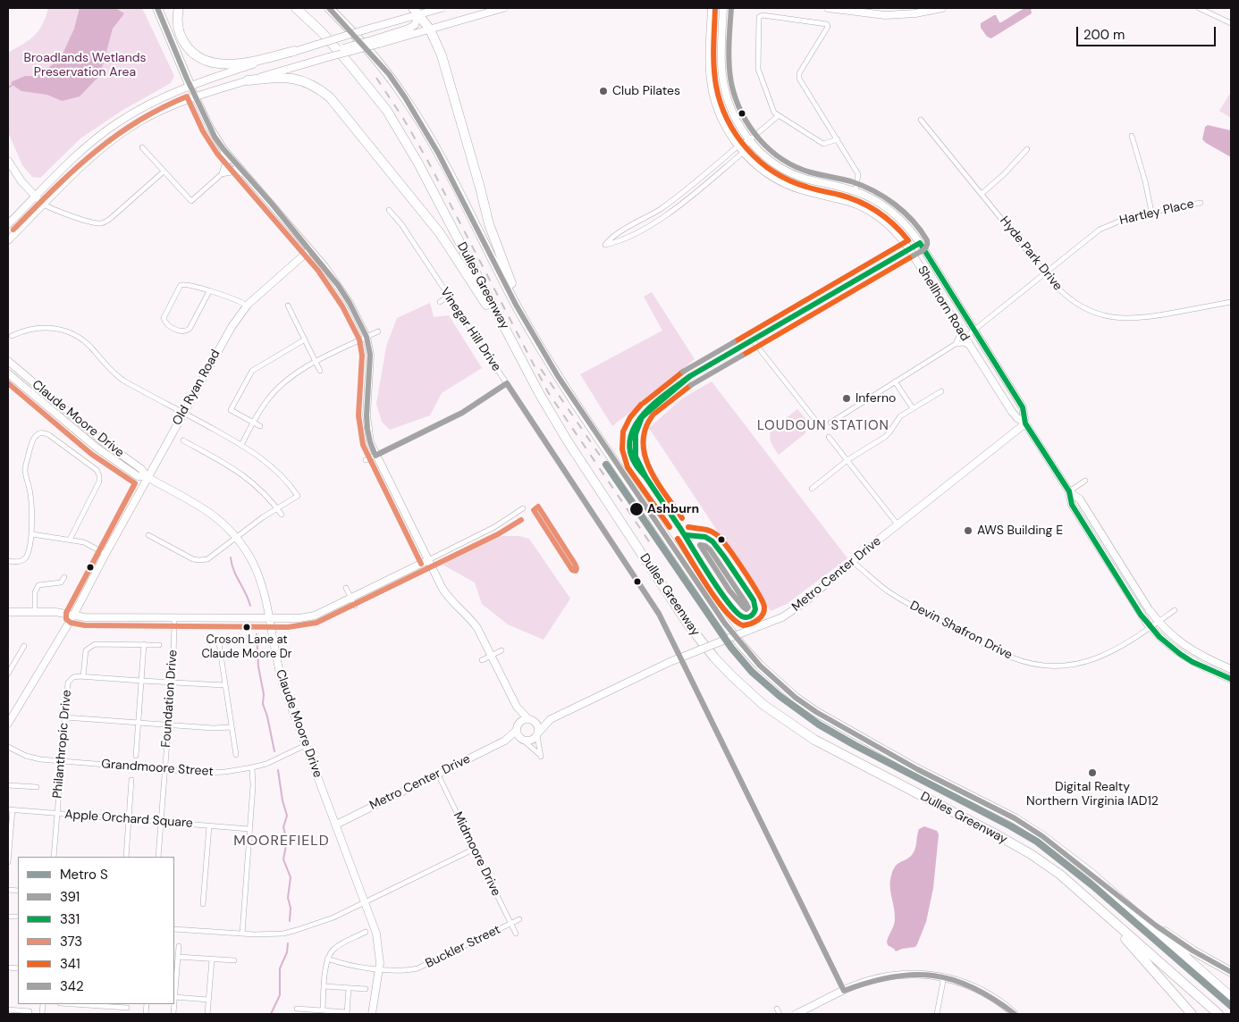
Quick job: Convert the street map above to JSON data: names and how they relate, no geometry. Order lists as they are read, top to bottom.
{
  "streets": {
    "highway": ["Dulles Greenway"],
    "street": [
      "Hartley Place",
      "Hyde Park Drive",
      "Shellhorn Road",
      "Vinegar Hill Drive",
      "Old Ryan Road",
      "Claude Moore Drive",
      "Metro Center Drive",
      "Devin Shafron Drive",
      "Foundation Drive",
      "Philanthropic Drive",
      "Grandmoore Street",
      "Apple Orchard Square",
      "Midmoore Drive",
      "Buckler Street"
    ]
  },
  "crossings": [
    ["Hartley Place", "Hyde Park Drive"],
    ["Hartley Place", "Shellhorn Road"],
    ["Shellhorn Road", "Metro Center Drive"],
    ["Shellhorn Road", "Devin Shafron Drive"],
    ["Old Ryan Road", "Claude Moore Drive"],
    ["Claude Moore Drive", "Metro Center Drive"],
    ["Claude Moore Drive", "Grandmoore Street"],
    ["Claude Moore Drive", "Buckler Street"],
    ["Metro Center Drive", "Devin Shafron Drive"],
    ["Metro Center Drive", "Midmoore Drive"],
    ["Foundation Drive", "Philanthropic Drive"],
    ["Foundation Drive", "Grandmoore Street"],
    ["Foundation Drive", "Apple Orchard Square"],
    ["Philanthropic Drive", "Grandmoore Street"],
    ["Philanthropic Drive", "Apple Orchard Square"],
    ["Midmoore Drive", "Buckler Street"]
  ],
  "districts": ["LOUDOUN STATION", "MOOREFIELD"],
  "parks": ["Broadlands Wetlands Preservation Area"],
  "places": [
    "Club Pilates",
    "Inferno",
    "Ashburn",
    "AWS Building E",
    "Croson Lane at Claude Moore Dr",
    "Digital Realty Northern Virginia IAD12"
  ],
  "lines": [
    "transit line 391",
    "transit line 341",
    "transit line 342",
    "transit line 373",
    "transit line 331",
    "metro line S"
  ],
  "legend": [
    "Metro S",
    "391",
    "331",
    "373",
    "341",
    "342"
  ],
  "scale_bar": "200 m"
}
